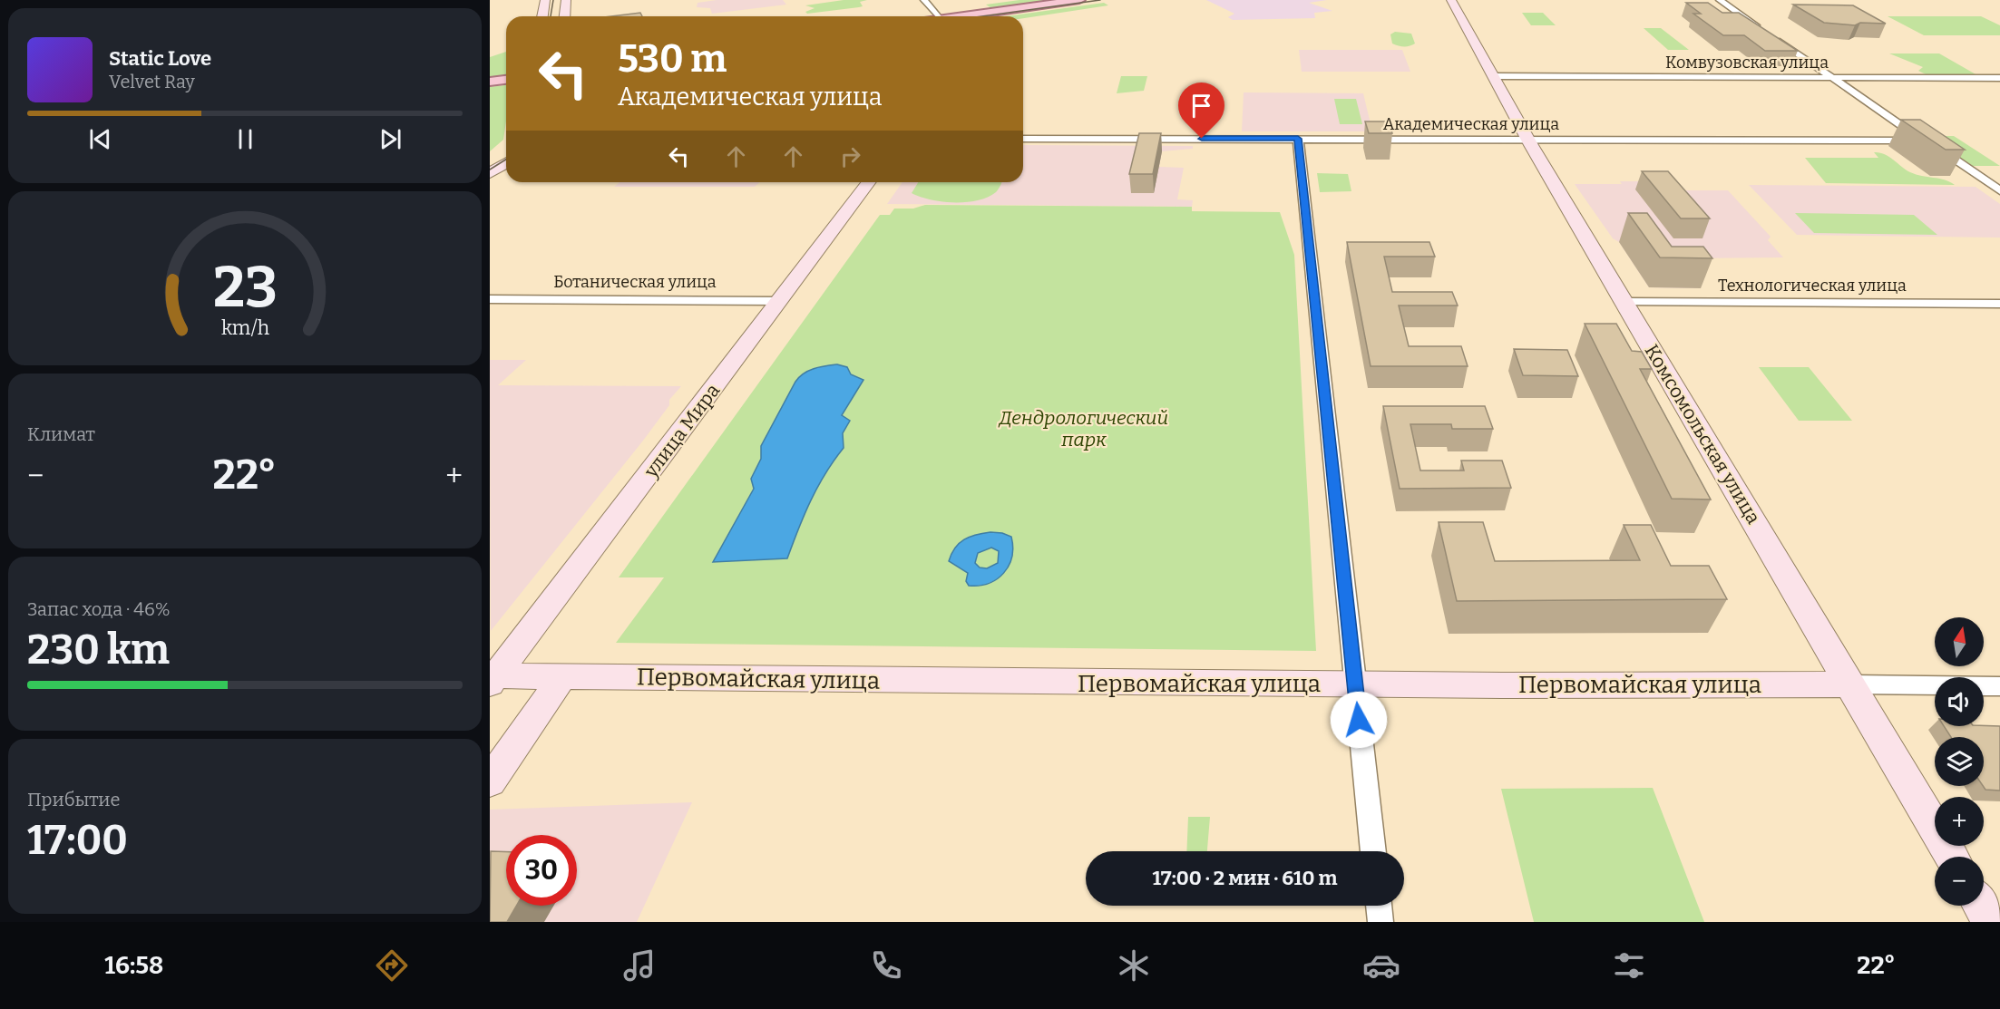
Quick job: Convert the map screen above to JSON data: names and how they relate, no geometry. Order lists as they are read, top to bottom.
{
  "streets": {
    "main road": ["улица Мира", "Комсомольская улица", "Первомайская улица"],
    "street": [
      "Комвузовская улица",
      "Академическая улица",
      "Ботаническая улица",
      "Технологическая улица"
    ]
  },
  "crossings": [
    ["Комвузовская улица", "Комсомольская улица"],
    ["Академическая улица", "Комсомольская улица"],
    ["Ботаническая улица", "улица Мира"],
    ["Технологическая улица", "Комсомольская улица"],
    ["улица Мира", "Первомайская улица"],
    ["Комсомольская улица", "Первомайская улица"]
  ],
  "parks": ["Дендрологический парк"],
  "north": "top",
  "page": {
    "turn": ["530 m", "Академическая улица"],
    "song": ["Static Love", "Velvet Ray"],
    "tile": [
      "Климат",
      ["Запас хода · 46%", "230 km"],
      ["Прибытие", "17:00"]
    ],
    "heat": ["−", "22°", "+"],
    "map_buttons": ["+", "−"],
    "limit": "30",
    "trip": "17:00 · 2 мин · 610 m",
    "tabs": ["16:58", "22°"],
    "gauge": ["23", "km/h"]
  }
}
